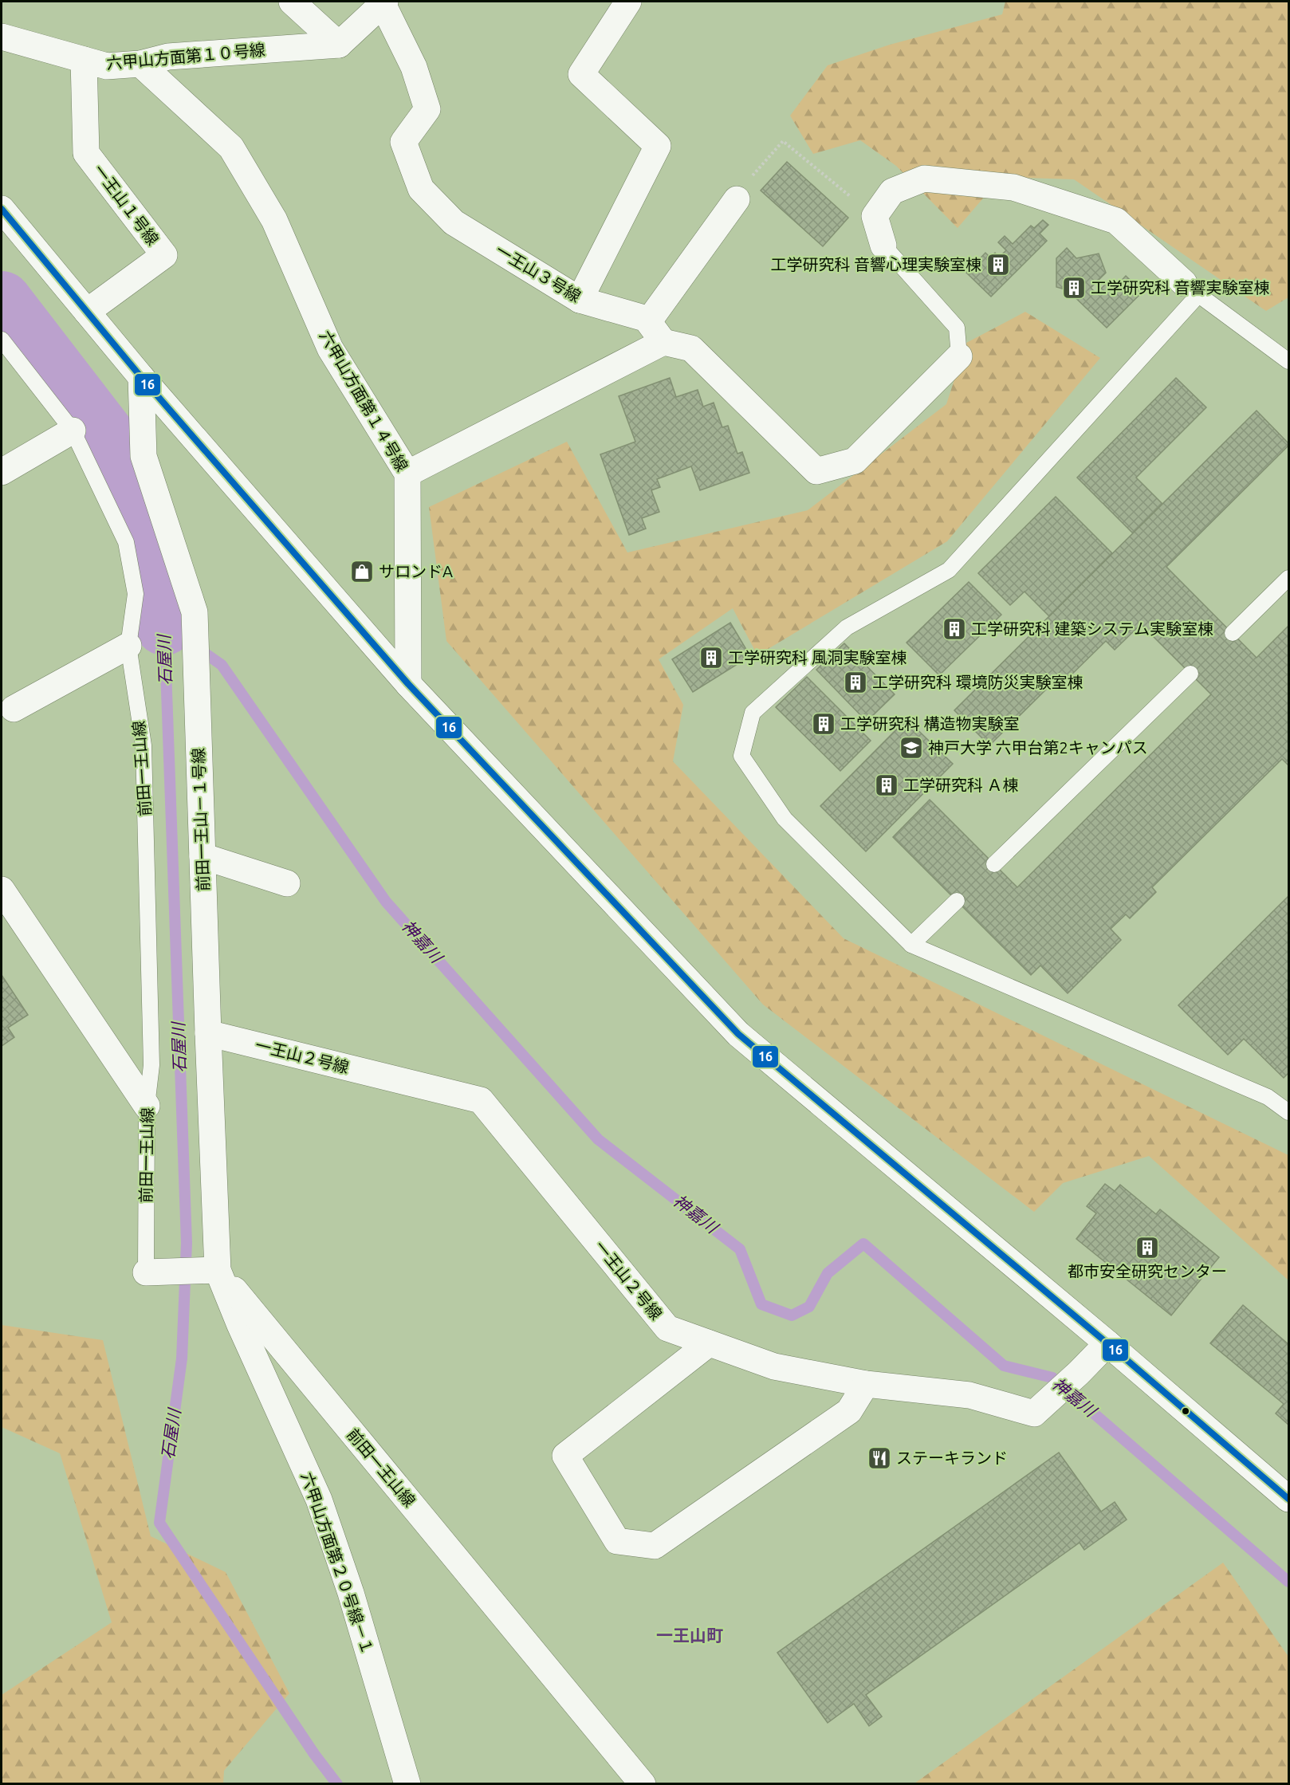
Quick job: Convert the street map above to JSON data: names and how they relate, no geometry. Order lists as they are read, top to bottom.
{
  "streets": {
    "street": [
      "六甲山方面第１０号線",
      "一王山１号線",
      "一王山３号線",
      "六甲山方面第１４号線",
      "前田一王山線",
      "前田一王山－１号線",
      "一王山２号線",
      "六甲山方面第２０号線－１"
    ]
  },
  "crossings": [
    ["六甲山方面第１０号線", "一王山１号線"],
    ["六甲山方面第１０号線", "六甲山方面第１４号線"],
    ["前田一王山線", "前田一王山－１号線"],
    ["前田一王山線", "六甲山方面第２０号線－１"],
    ["前田一王山－１号線", "一王山２号線"],
    ["前田一王山－１号線", "六甲山方面第２０号線－１"]
  ],
  "districts": ["一王山町"],
  "water": ["石屋川", "神嘉川"],
  "places": {
    "building": [
      "工学研究科 音響心理実験室棟",
      "工学研究科 音響実験室棟",
      "工学研究科 建築システム実験室棟",
      "工学研究科 風洞実験室棟",
      "工学研究科 環境防災実験室棟",
      "工学研究科 構造物実験室",
      "工学研究科 Ａ棟",
      "都市安全研究センター"
    ],
    "shop": ["サロンドA"],
    "school or university": ["神戸大学 六甲台第2キャンパス"],
    "restaurant": ["ステーキランド"]
  },
  "lines": ["transit line 16"]
}
